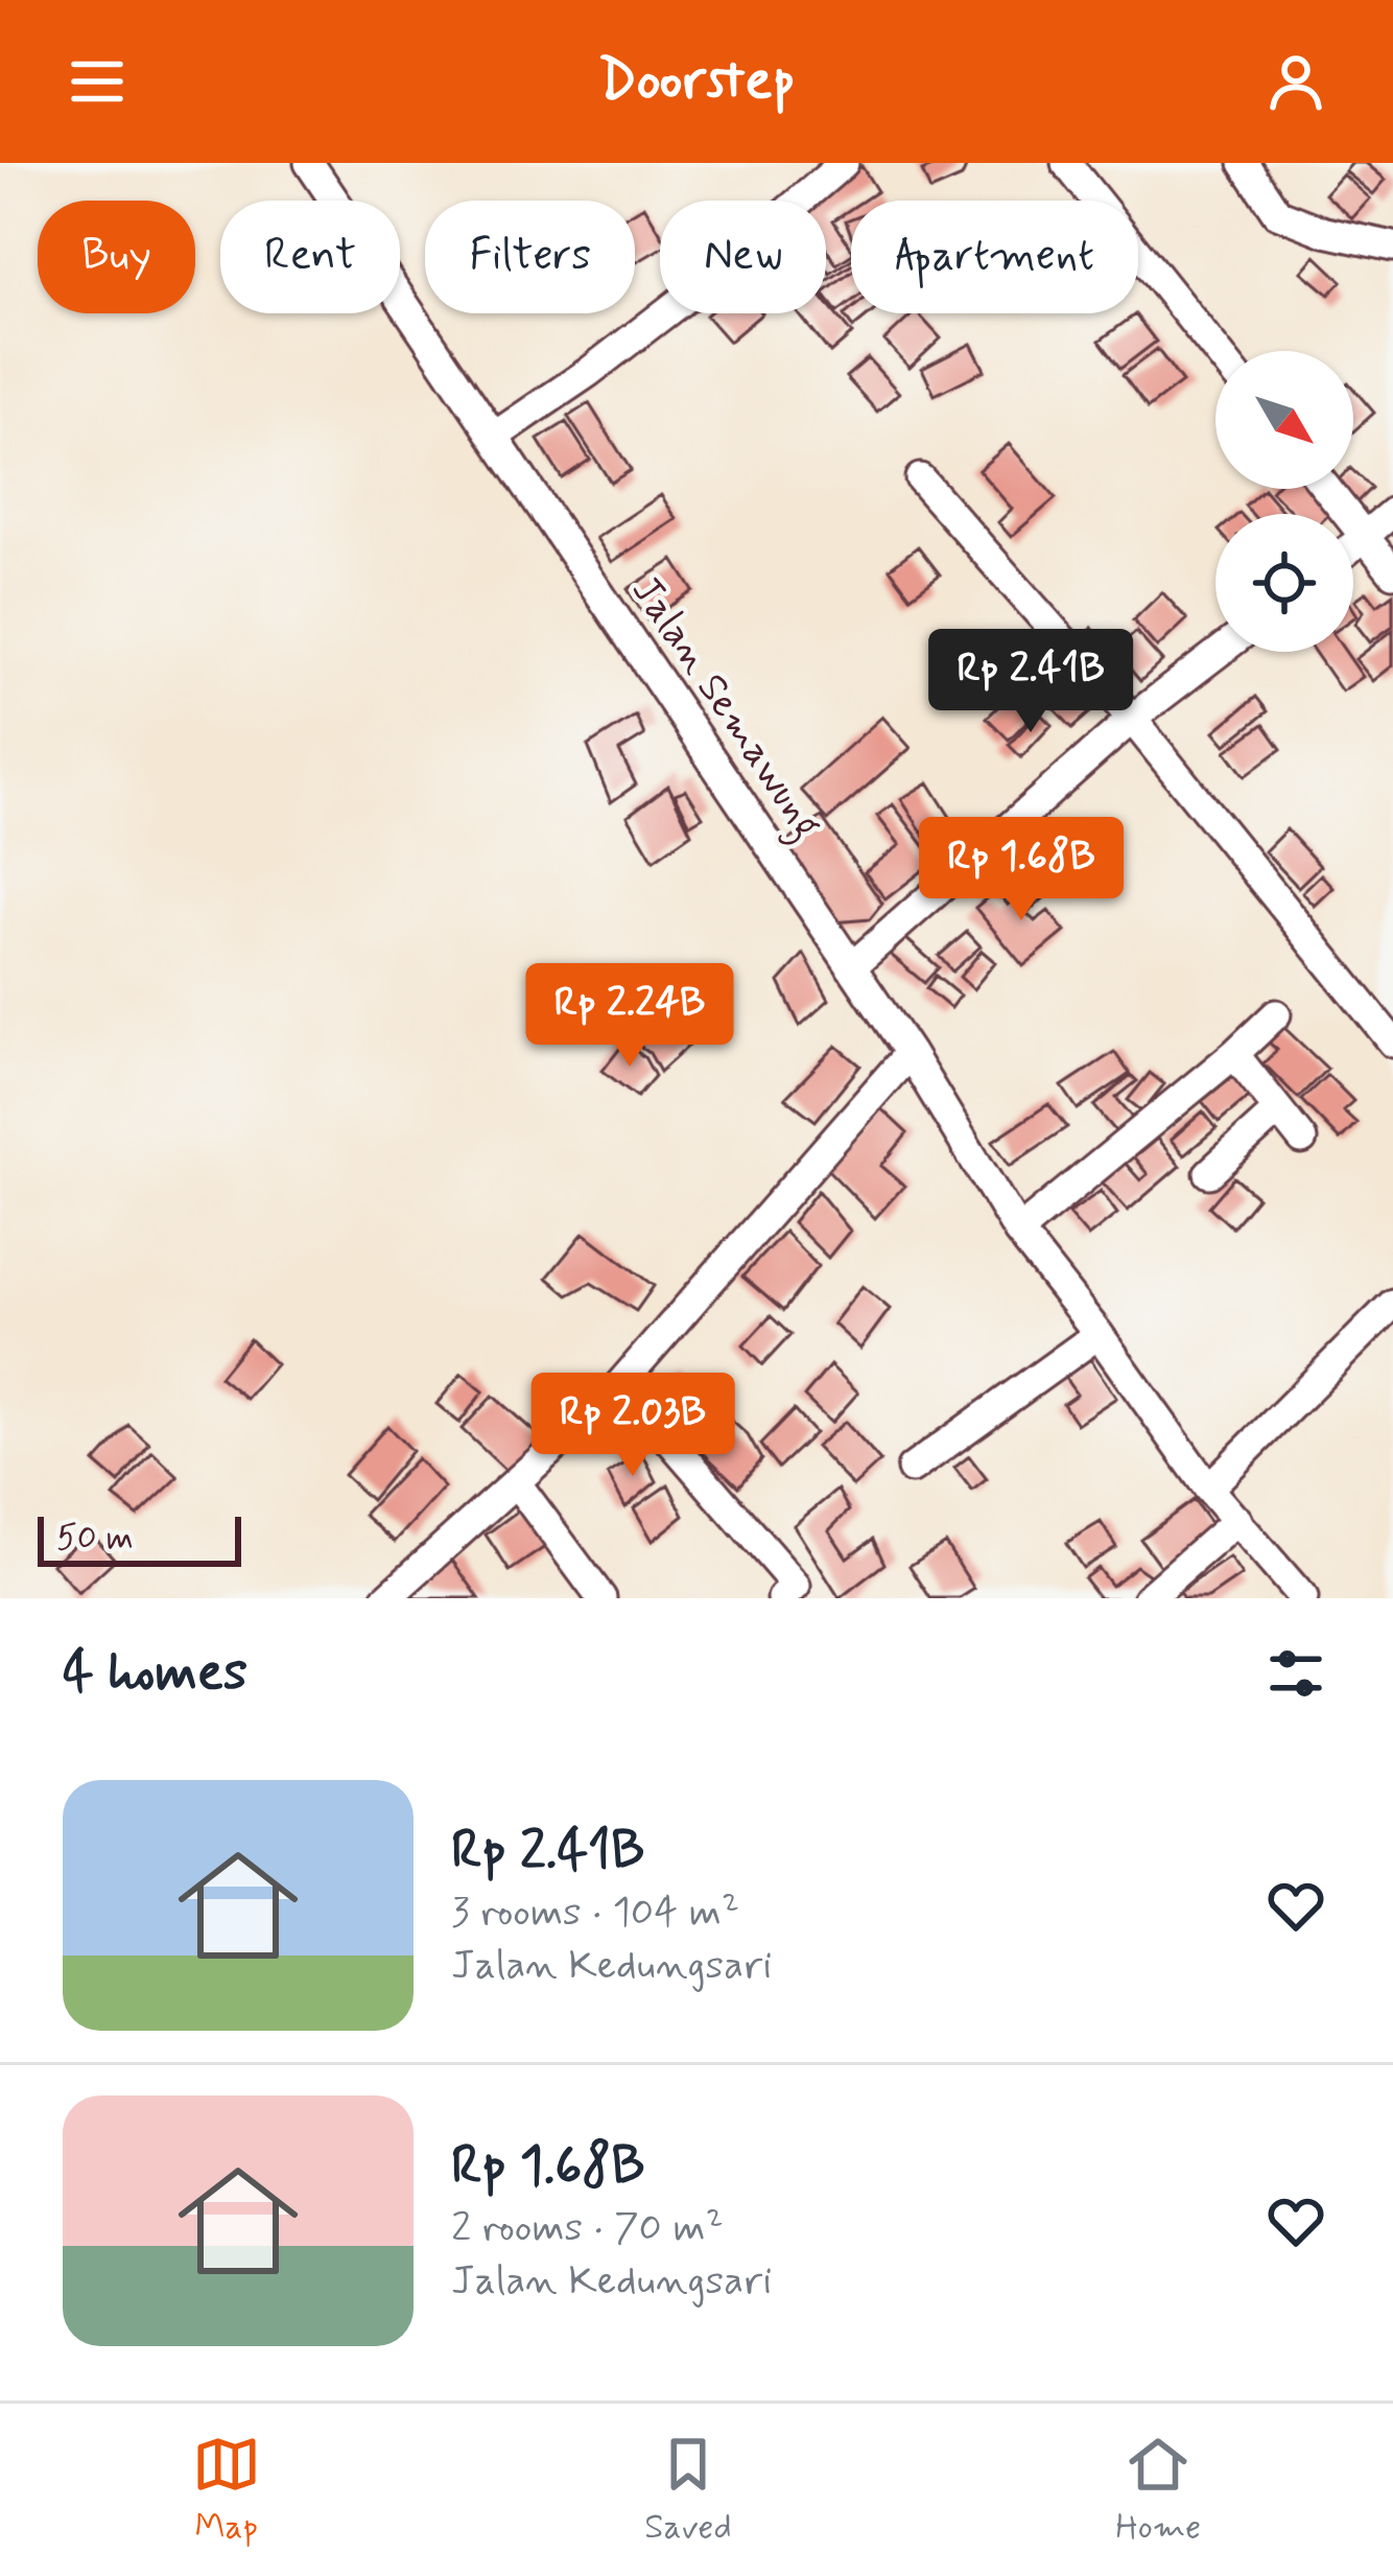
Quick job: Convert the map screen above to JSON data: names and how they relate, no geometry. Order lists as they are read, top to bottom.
{
  "streets": {
    "street": ["Jalan Semawung"]
  },
  "scale_bar": "50 m",
  "north": "bottom right",
  "page": {
    "header": "Doorstep",
    "chip": [
      "Buy",
      "Rent",
      "Filters",
      "New",
      "Apartment"
    ],
    "price": [
      "Rp 2.41B",
      "Rp 1.68B",
      "Rp 2.24B",
      "Rp 2.03B"
    ],
    "scale": "50 m",
    "heading": "4 homes",
    "list": [
      {
        "name": "Rp 2.41B",
        "note": "3 rooms · 104 m² · Jalan Kedungsari"
      },
      {
        "name": "Rp 1.68B",
        "note": "2 rooms · 70 m² · Jalan Kedungsari"
      }
    ],
    "tabs": ["Map", "Saved", "Home"]
  }
}
